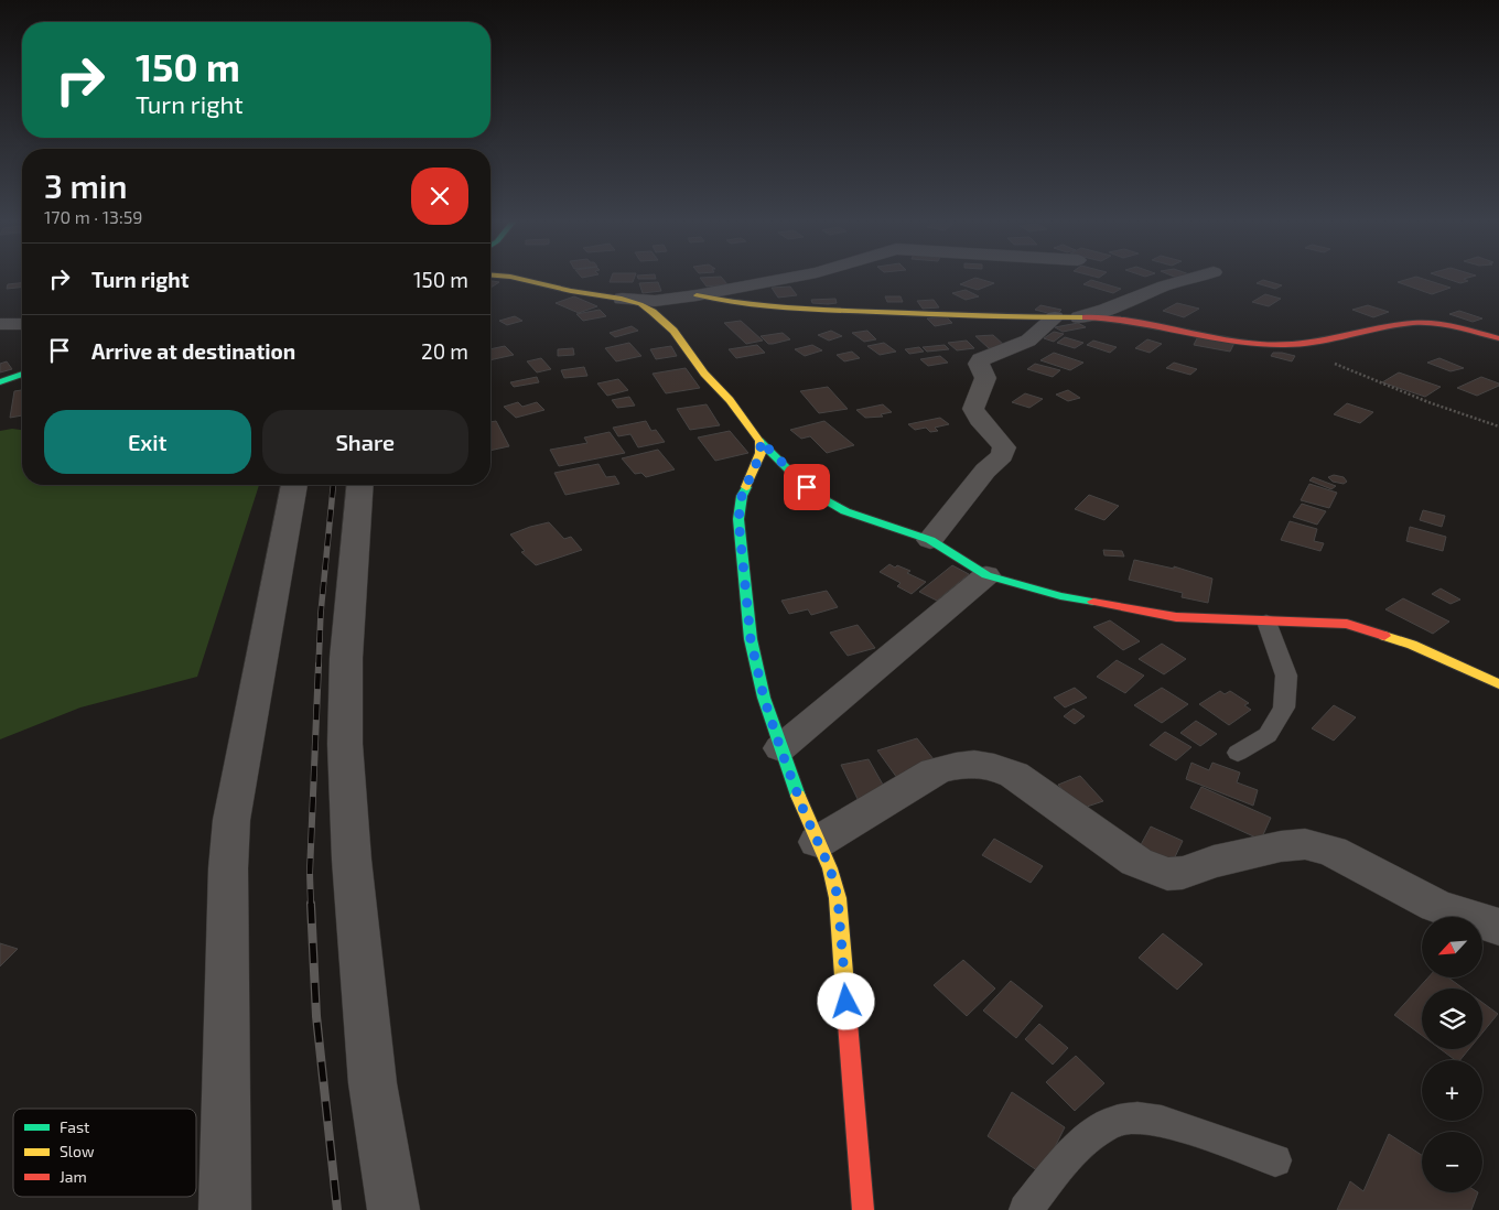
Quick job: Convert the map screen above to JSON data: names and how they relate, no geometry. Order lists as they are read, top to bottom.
{
  "legend": ["Fast", "Slow", "Jam"],
  "north": "bottom left",
  "page": {
    "turn": ["150 m", "Turn right"],
    "heading": ["3 min", "170 m · 13:59"],
    "list": [
      {
        "name": "Turn right",
        "value": "150 m"
      },
      {
        "name": "Arrive at destination",
        "value": "20 m"
      }
    ],
    "buttons": ["Exit", "Share"],
    "map_buttons": ["+", "−"]
  }
}
